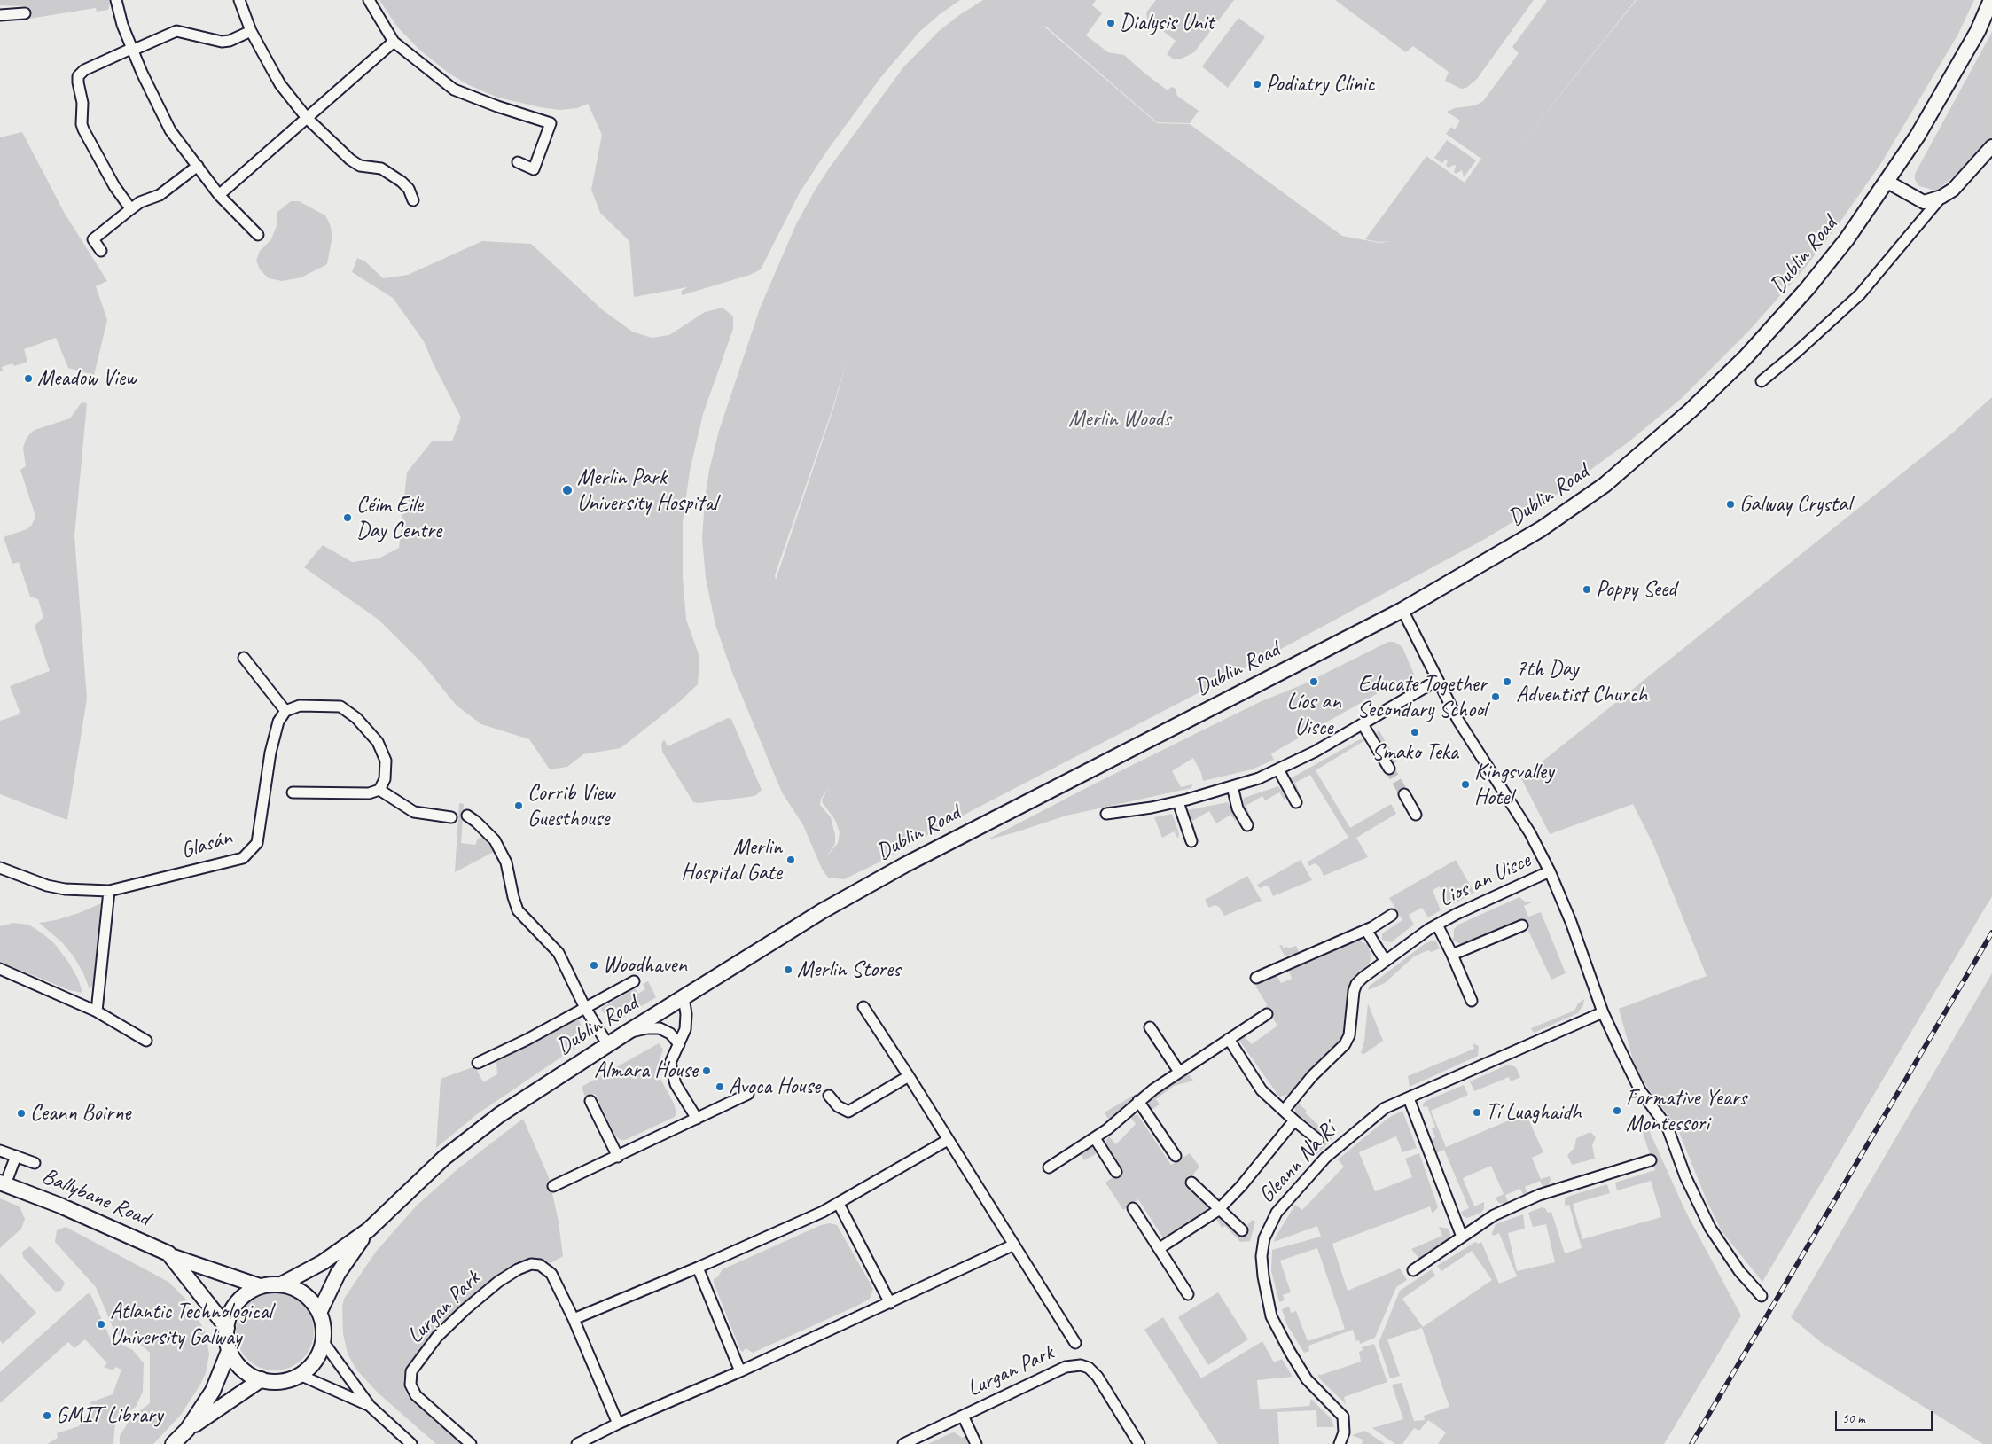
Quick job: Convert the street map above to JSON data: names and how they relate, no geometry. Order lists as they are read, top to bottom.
{
  "streets": {
    "main road": ["Dublin Road", "Ballybane Road"],
    "street": [
      "Glasán",
      "Lios an Uisce",
      "Gleann Na Rí",
      "Lurgan Park"
    ]
  },
  "crossings": [
    ["Dublin Road", "Ballybane Road"]
  ],
  "parks": ["Merlin Woods"],
  "places": [
    "Dialysis Unit",
    "Podiatry Clinic",
    "Meadow View",
    "Merlin Park University Hospital",
    "Galway Crystal",
    "Céim Eile Day Centre",
    "Poppy Seed",
    "Líos an Uisce",
    "7th Day Adventist Church",
    "Educate Together Secondary School",
    "Smako Teka",
    "Kingsvalley Hotel",
    "Corrib View Guesthouse",
    "Merlin Hospital Gate",
    "Woodhaven",
    "Merlin Stores",
    "Almara House",
    "Avoca House",
    "Formative Years Montessori",
    "Tí Luaghaidh",
    "Ceann Boirne",
    "Atlantic Technological University Galway",
    "GMIT Library"
  ],
  "scale_bar": "50 m"
}
